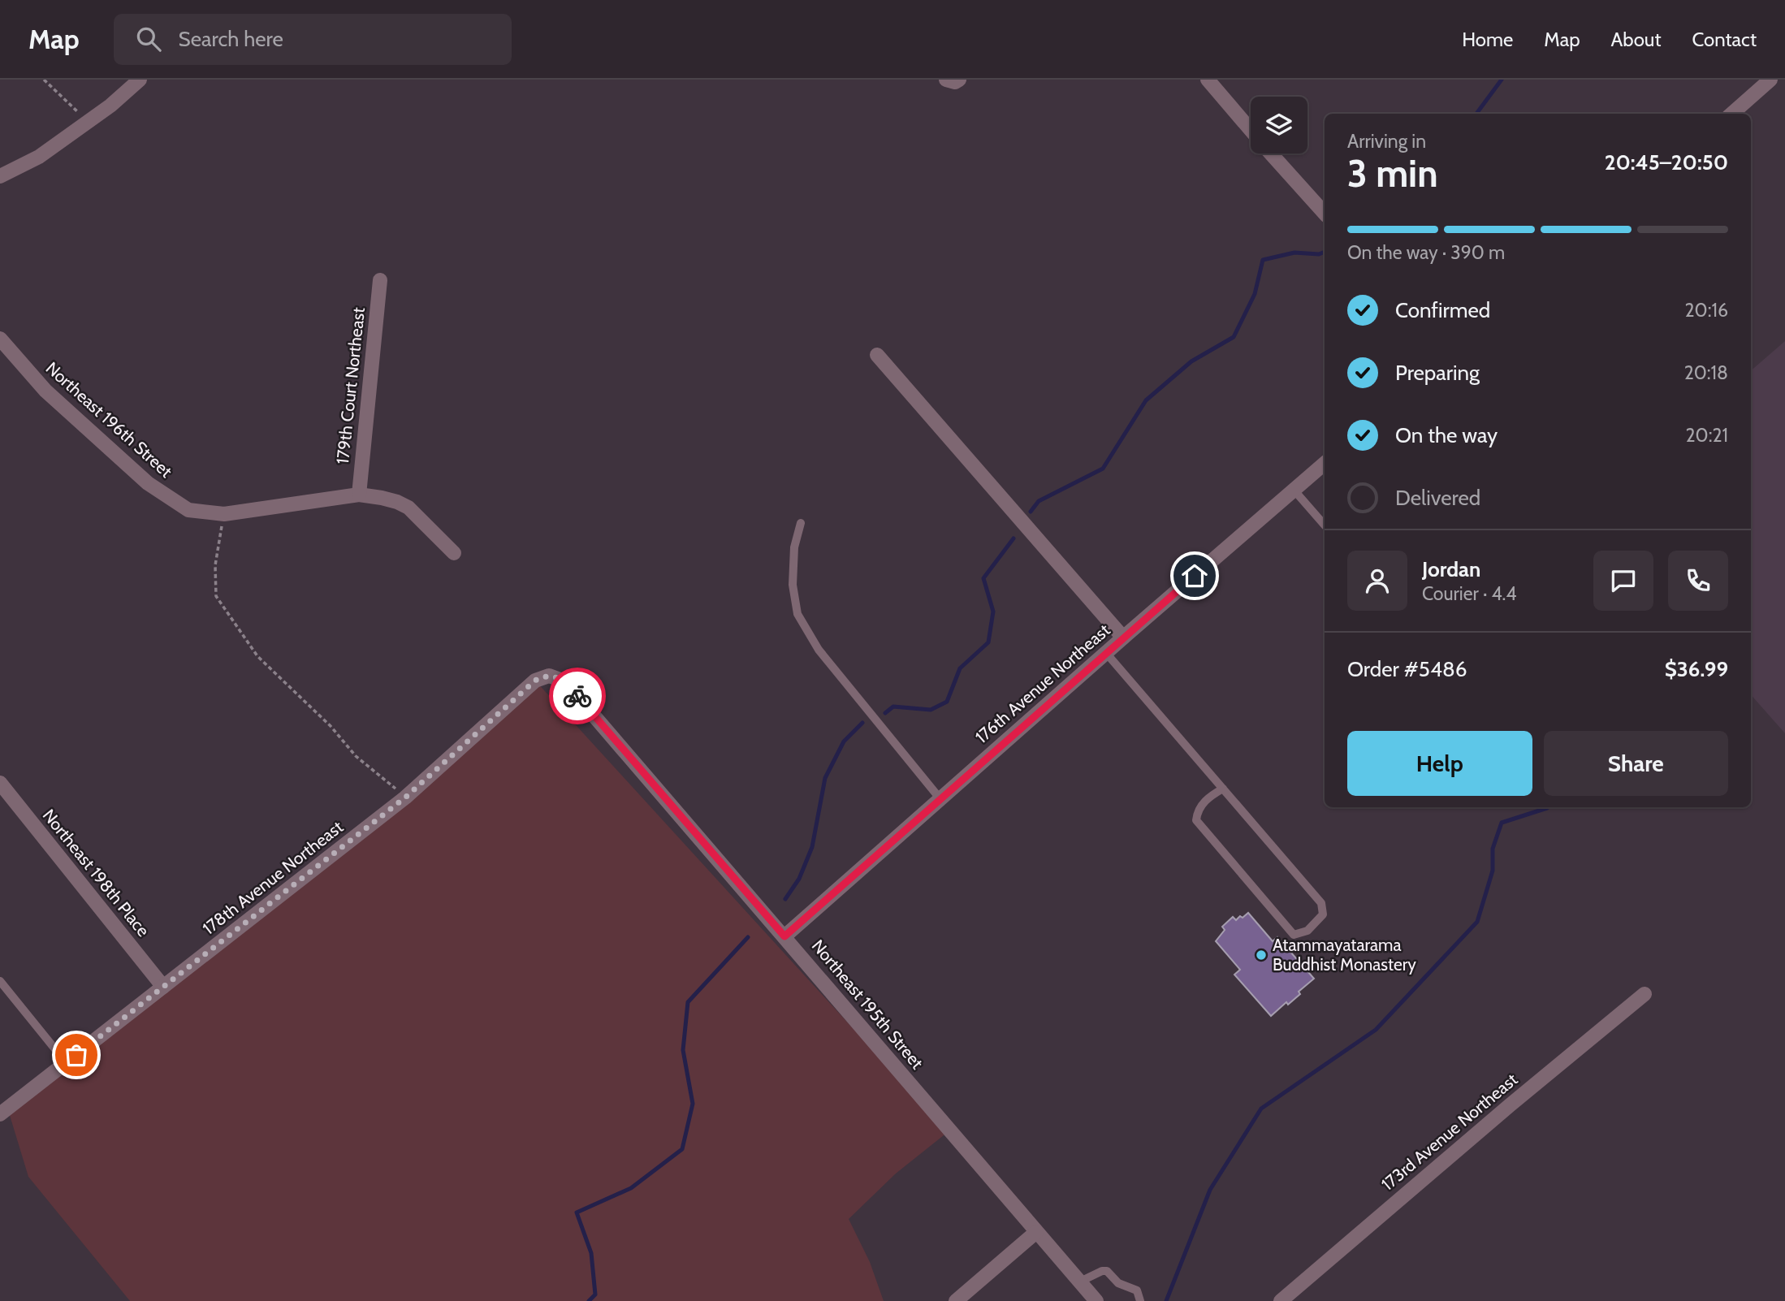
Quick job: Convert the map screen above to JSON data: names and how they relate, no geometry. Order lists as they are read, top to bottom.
{
  "streets": {
    "street": [
      "179th Court Northeast",
      "Northeast 196th Street",
      "176th Avenue Northeast",
      "Northeast 198th Place",
      "178th Avenue Northeast",
      "Northeast 195th Street",
      "173rd Avenue Northeast"
    ]
  },
  "crossings": [
    ["179th Court Northeast", "Northeast 196th Street"],
    ["176th Avenue Northeast", "Northeast 195th Street"],
    ["Northeast 198th Place", "178th Avenue Northeast"],
    ["178th Avenue Northeast", "Northeast 195th Street"]
  ],
  "places": ["Atammayatarama Buddhist Monastery"],
  "page": {
    "header": "Map",
    "search": "Search here",
    "nav": [
      "Home",
      "Map",
      "About",
      "Contact"
    ],
    "heading": ["3 min", "Arriving in", "20:45–20:50"],
    "panel": [
      "Jordan",
      "Courier · 4.4",
      "Order #5486",
      "$36.99"
    ],
    "bar": "On the way · 390 m",
    "list": [
      ["Confirmed", "20:16"],
      ["Preparing", "20:18"],
      ["On the way", "20:21"],
      "Delivered"
    ],
    "buttons": ["Help", "Share"]
  }
}
